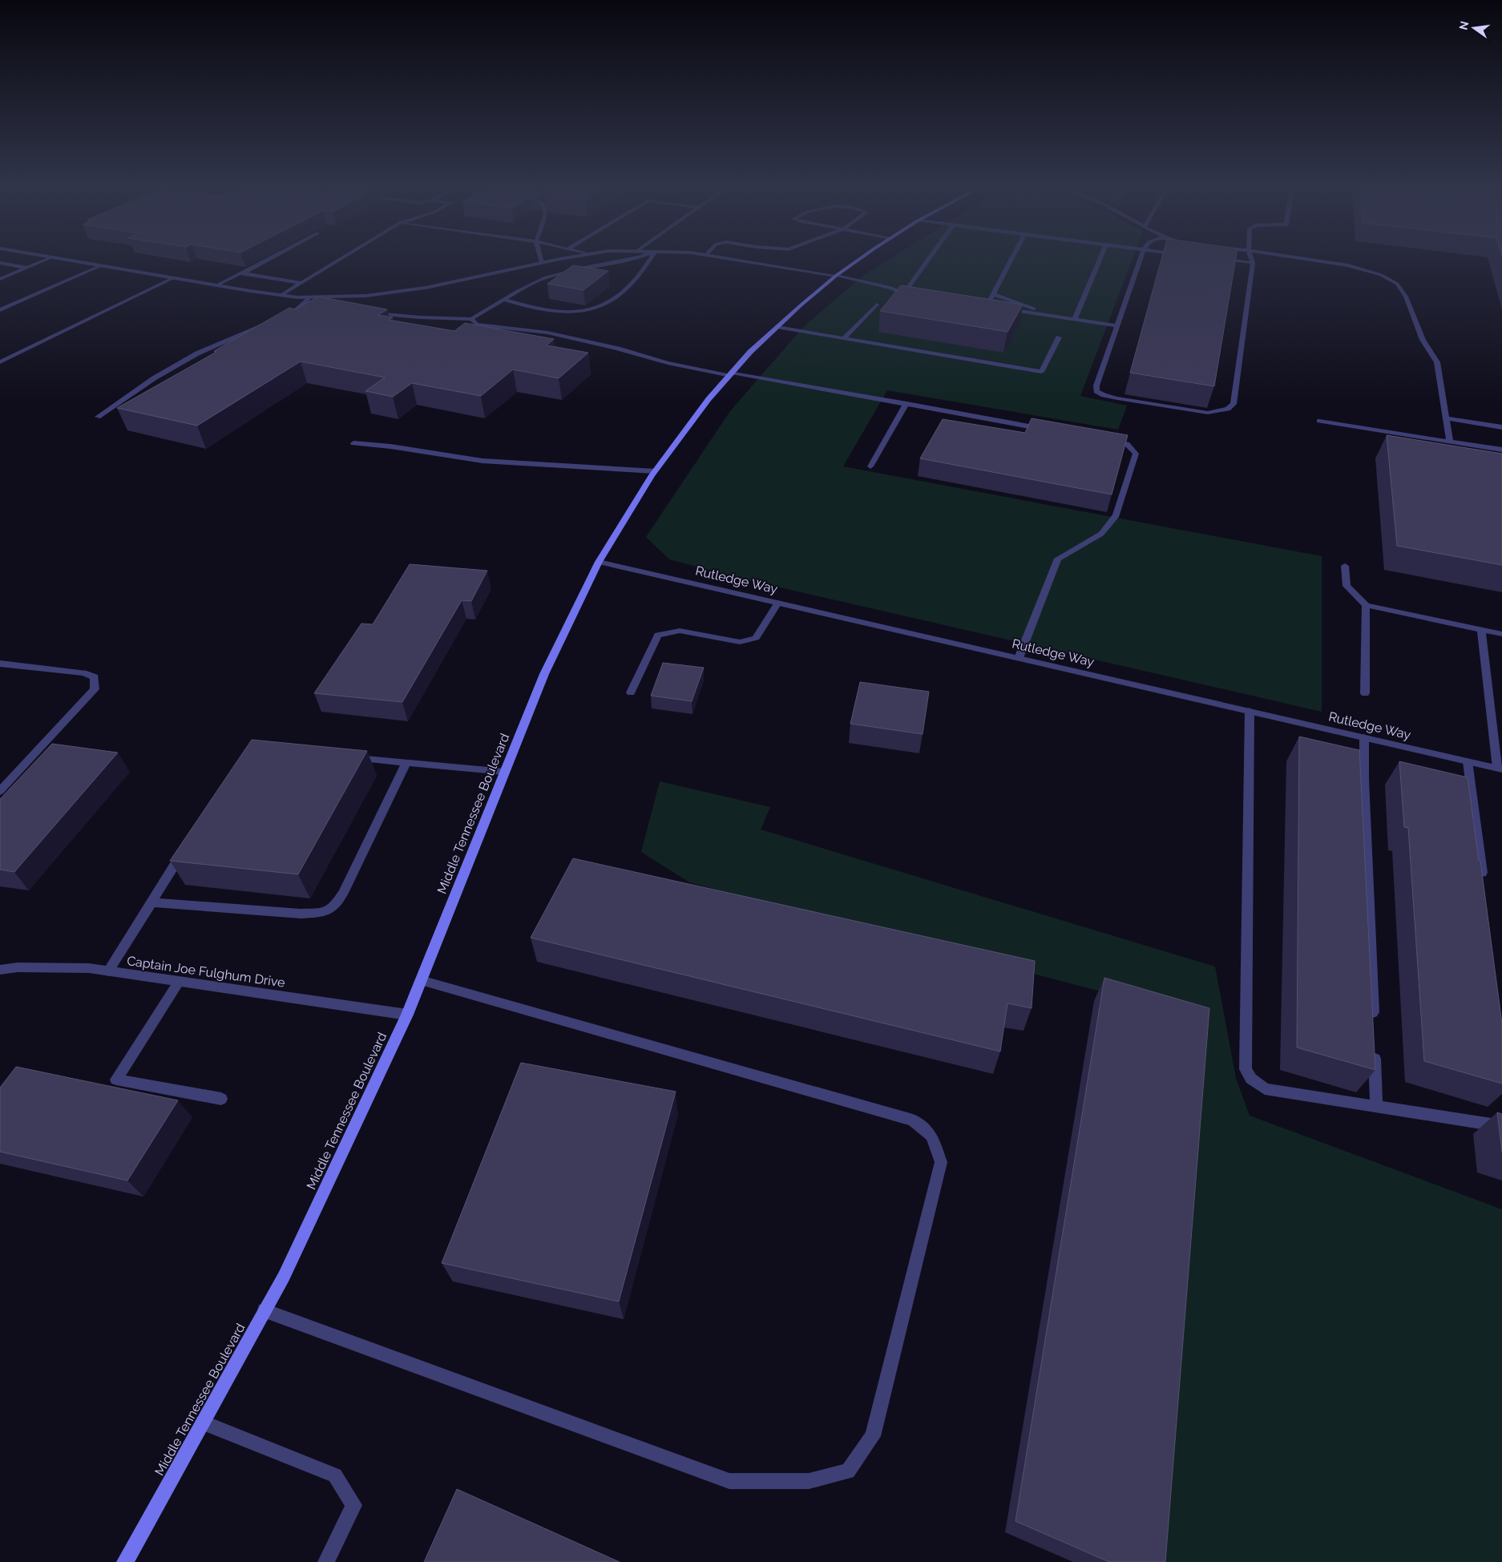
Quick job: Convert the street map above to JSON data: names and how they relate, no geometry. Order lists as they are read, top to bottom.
{
  "streets": {
    "main road": ["Middle Tennessee Boulevard"],
    "street": ["Rutledge Way", "Captain Joe Fulghum Drive"]
  },
  "crossings": [
    ["Rutledge Way", "Middle Tennessee Boulevard"],
    ["Middle Tennessee Boulevard", "Captain Joe Fulghum Drive"]
  ],
  "north": "left"
}
